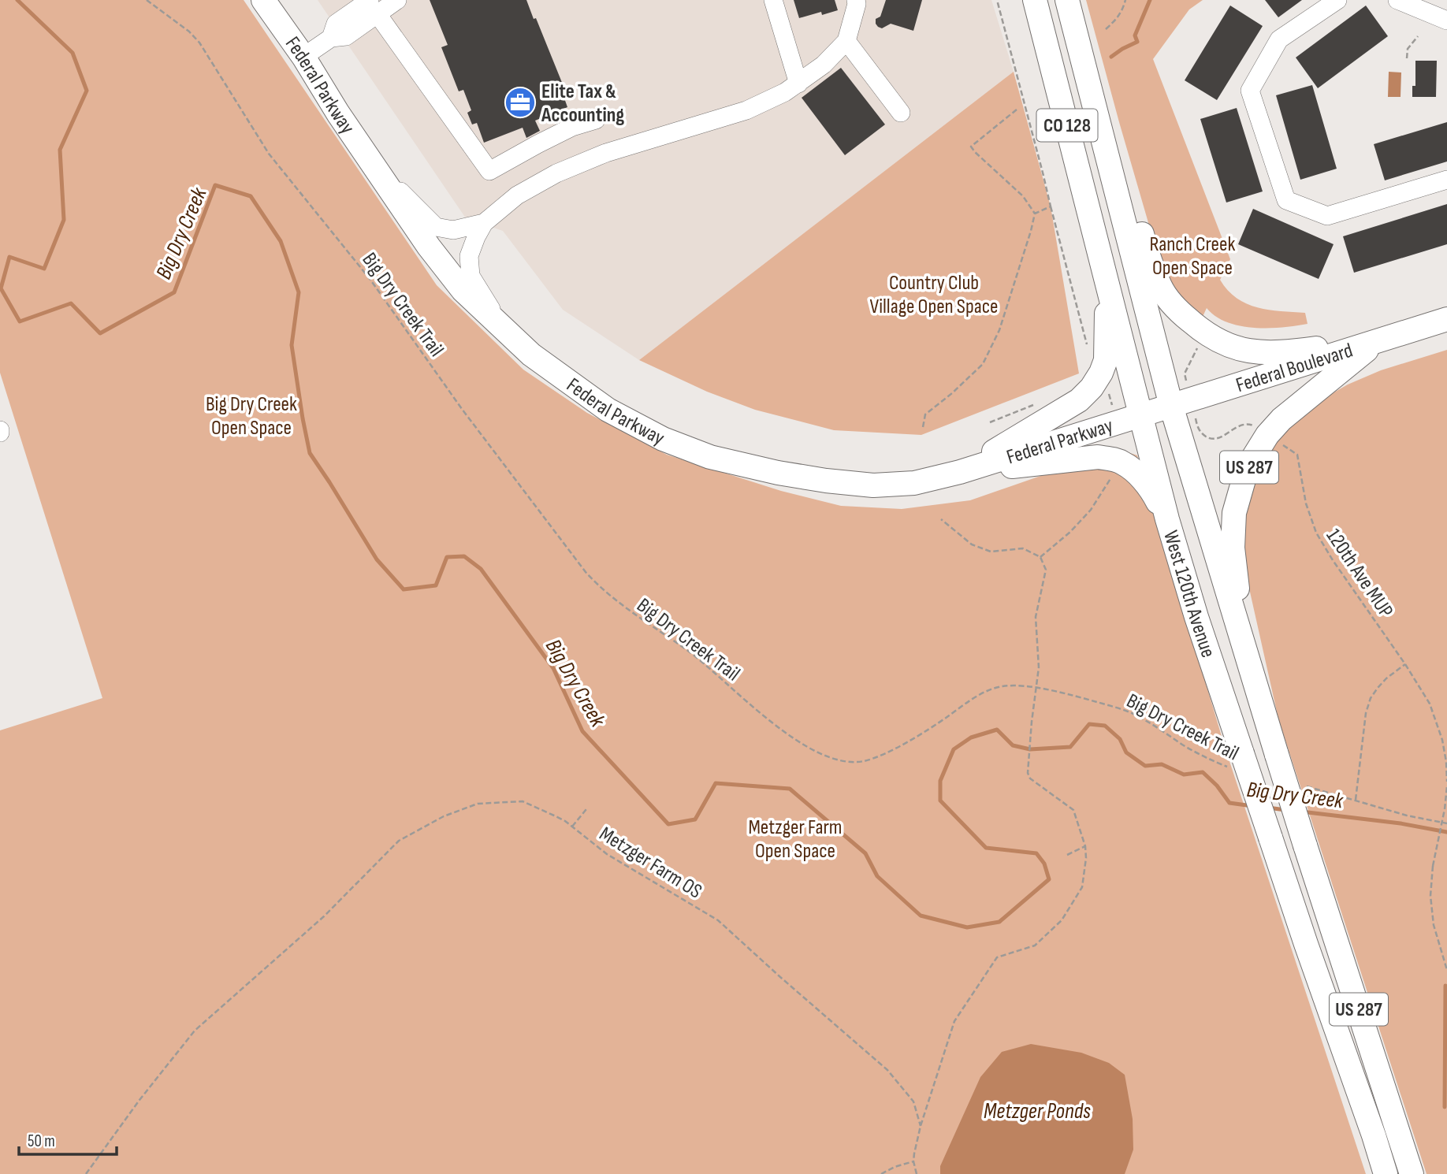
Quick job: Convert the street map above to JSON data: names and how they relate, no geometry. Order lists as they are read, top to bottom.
{
  "streets": {
    "main road": [
      "Federal Parkway",
      "CO 128",
      "Federal Boulevard",
      "US 287",
      "West 120th Avenue"
    ],
    "path": ["Big Dry Creek Trail", "120th Ave MUP", "Metzger Farm OS"]
  },
  "crossings": [
    ["Federal Parkway", "Federal Boulevard"],
    ["Federal Parkway", "West 120th Avenue"],
    ["Big Dry Creek Trail", "West 120th Avenue"],
    ["Federal Boulevard", "US 287"],
    ["Federal Boulevard", "West 120th Avenue"],
    ["US 287", "120th Ave MUP"],
    ["US 287", "West 120th Avenue"]
  ],
  "water": ["Big Dry Creek", "Metzger Ponds"],
  "parks": [
    "Ranch Creek Open Space",
    "Country Club Village Open Space",
    "Big Dry Creek Open Space",
    "Metzger Farm Open Space"
  ],
  "places": {
    "office": ["Elite Tax & Accounting"]
  },
  "scale_bar": "50 m"
}
